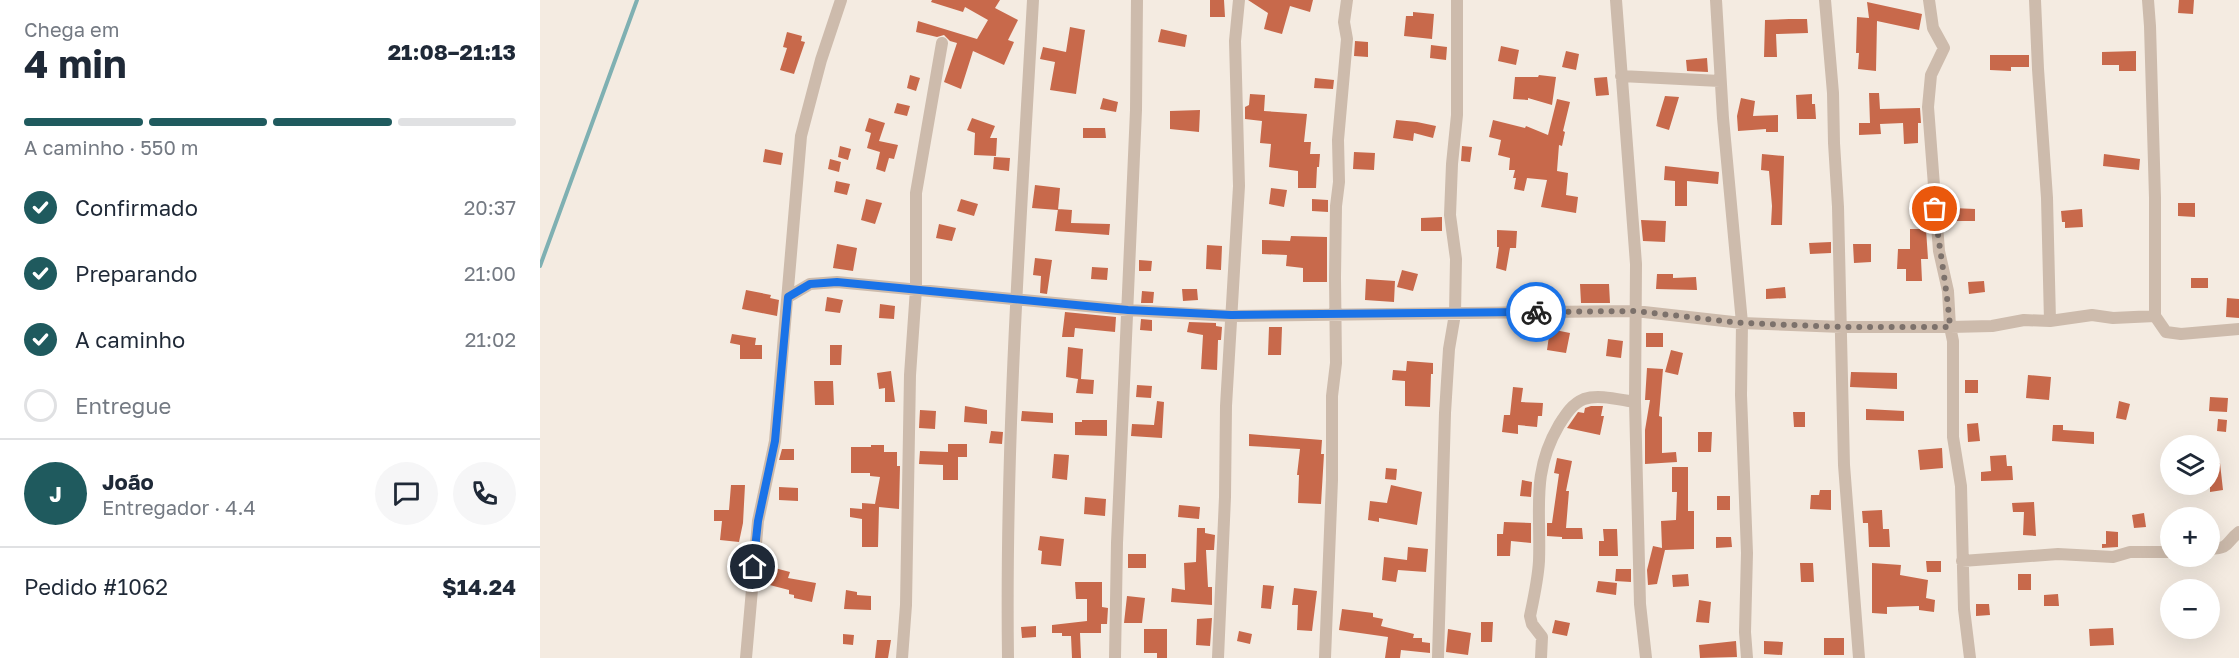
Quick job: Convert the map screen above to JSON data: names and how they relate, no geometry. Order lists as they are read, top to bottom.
{
  "page": {
    "heading": ["4 min", "Chega em", "21:08–21:13"],
    "panel": [
      "João",
      "Entregador · 4.4",
      "Pedido #1062",
      "$14.24"
    ],
    "bar": "A caminho · 550 m",
    "list": [
      ["Confirmado", "20:37"],
      ["Preparando", "21:00"],
      ["A caminho", "21:02"],
      "Entregue"
    ],
    "map_buttons": ["+", "−"],
    "round": "J"
  }
}
